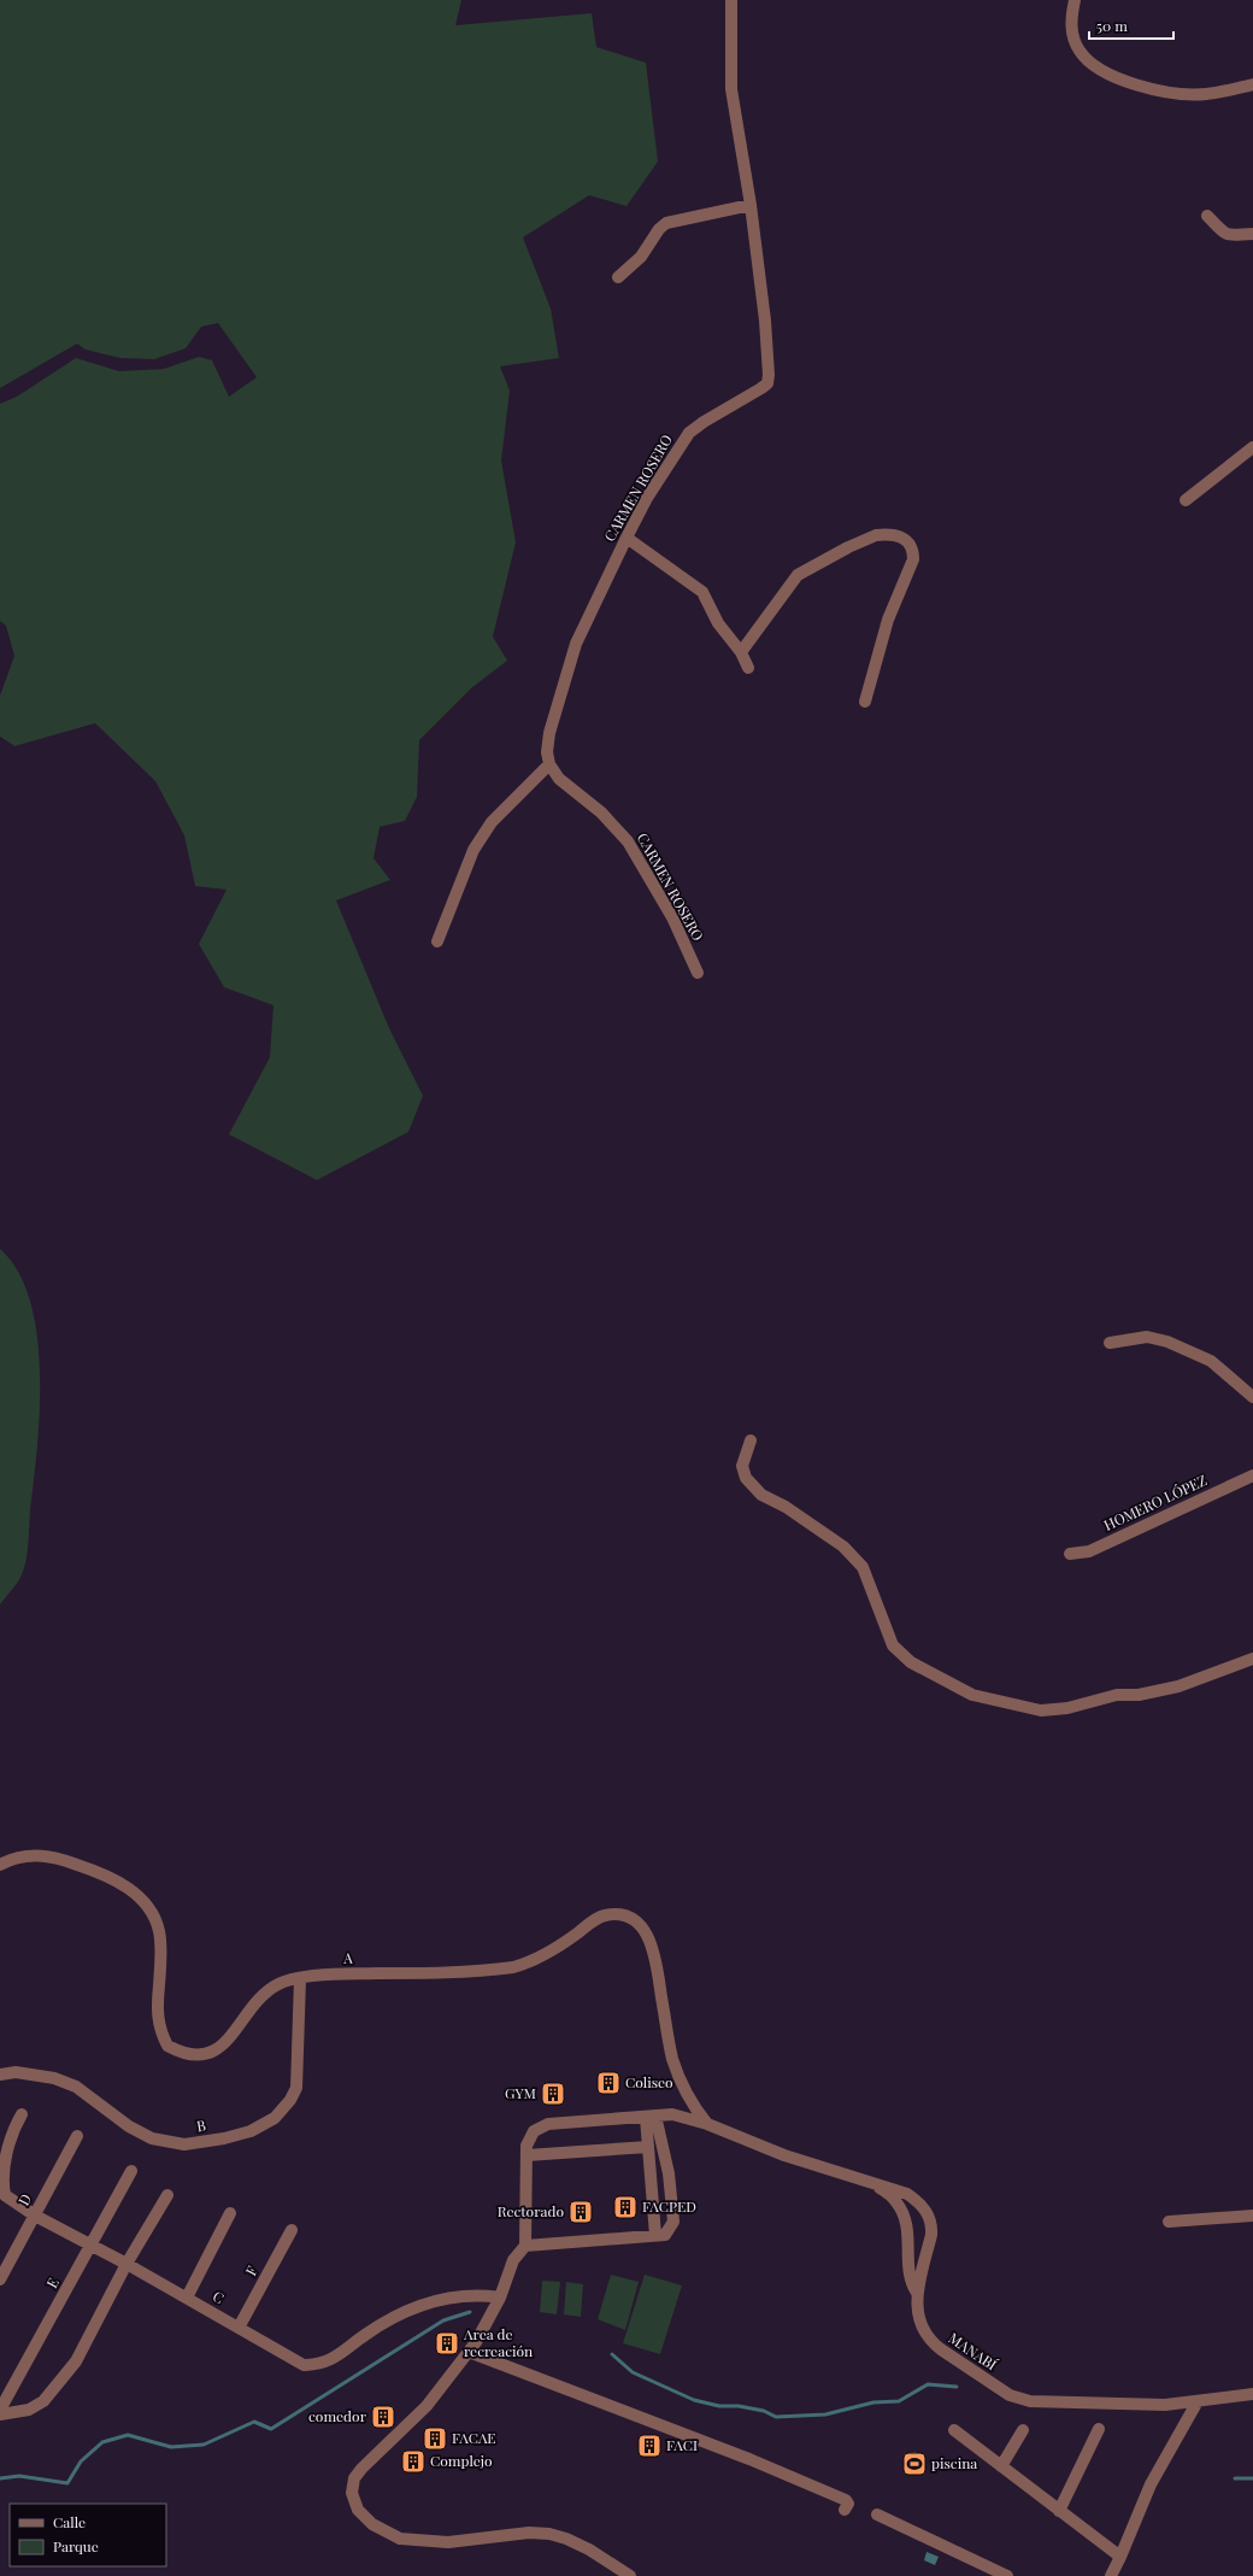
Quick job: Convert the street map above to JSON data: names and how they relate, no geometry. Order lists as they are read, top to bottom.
{
  "streets": {
    "street": [
      "CARMEN ROSERO",
      "HOMERO LÓPEZ",
      "A",
      "B",
      "D",
      "F",
      "E",
      "C",
      "MANABÍ"
    ]
  },
  "crossings": [
    ["A", "B"],
    ["A", "MANABÍ"],
    ["D", "C"],
    ["F", "C"],
    ["E", "C"]
  ],
  "places": {
    "building": [
      "Coliseo",
      "GYM",
      "FACPED",
      "Rectorado",
      "Area de recreación",
      "comedor",
      "FACAE",
      "FACI",
      "Complejo"
    ],
    "sports": ["piscina"]
  },
  "legend": ["Calle", "Parque"],
  "scale_bar": "50 m"
}
